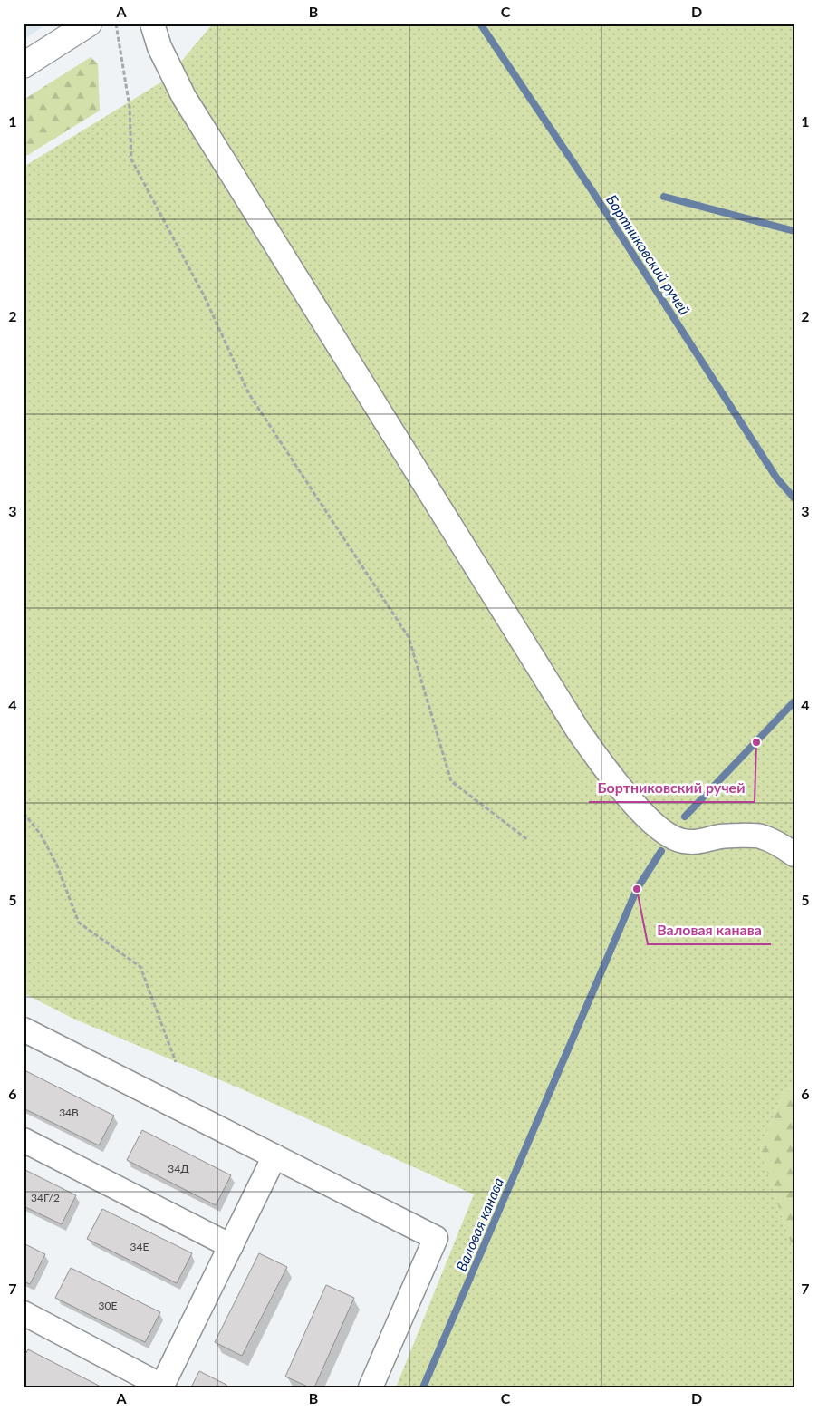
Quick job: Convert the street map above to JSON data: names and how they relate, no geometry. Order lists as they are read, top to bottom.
{
  "water": ["Бортниковский ручей", "Валовая канава"],
  "places": ["Бортниковский ручей", "Валовая канава"],
  "house_numbers": [
    "34В",
    "34Д",
    "34Г/2",
    "34Е",
    "30Е"
  ],
  "grid": {
    "columns": [
      "A",
      "B",
      "C",
      "D"
    ],
    "rows": [
      "1",
      "2",
      "3",
      "4",
      "5",
      "6",
      "7"
    ]
  }
}
